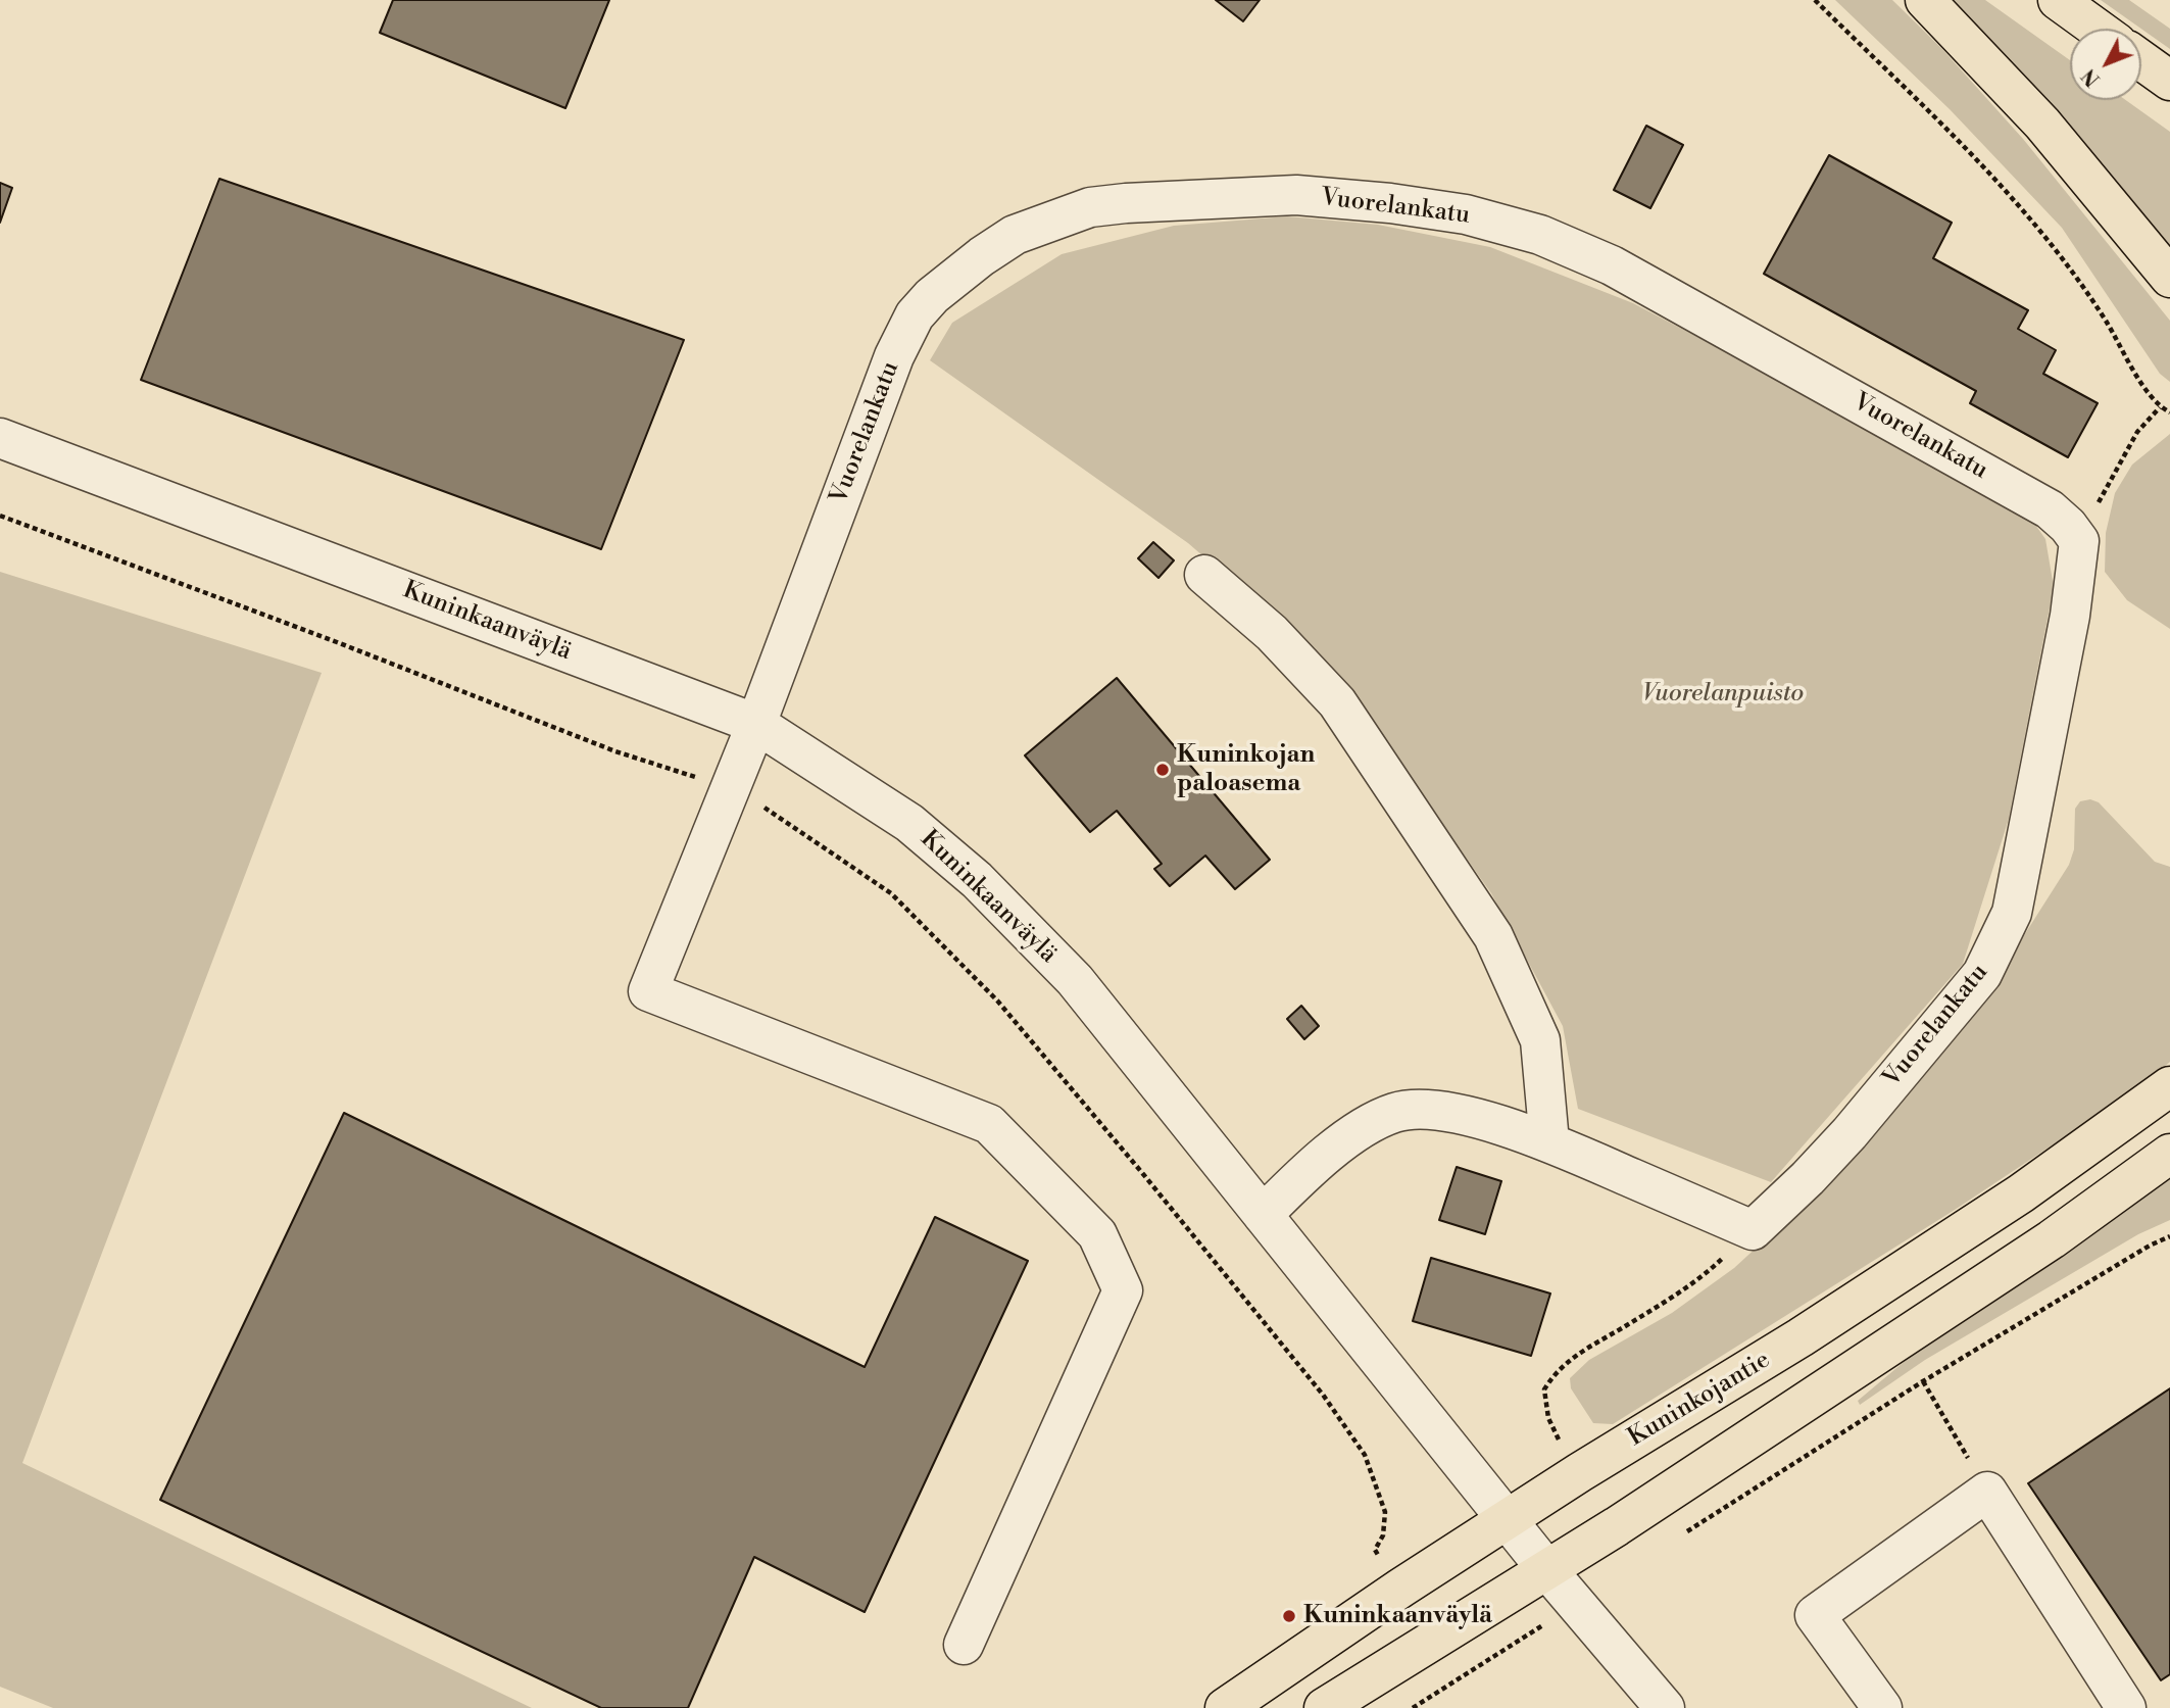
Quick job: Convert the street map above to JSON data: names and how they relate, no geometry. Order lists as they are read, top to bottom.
{
  "streets": {
    "main road": ["Kuninkojantie"],
    "street": ["Vuorelankatu", "Kuninkaanväylä"]
  },
  "crossings": [
    ["Vuorelankatu", "Kuninkaanväylä"],
    ["Kuninkaanväylä", "Kuninkojantie"]
  ],
  "parks": ["Vuorelanpuisto"],
  "places": ["Kuninkojan paloasema", "Kuninkaanväylä"],
  "north": "bottom left"
}
